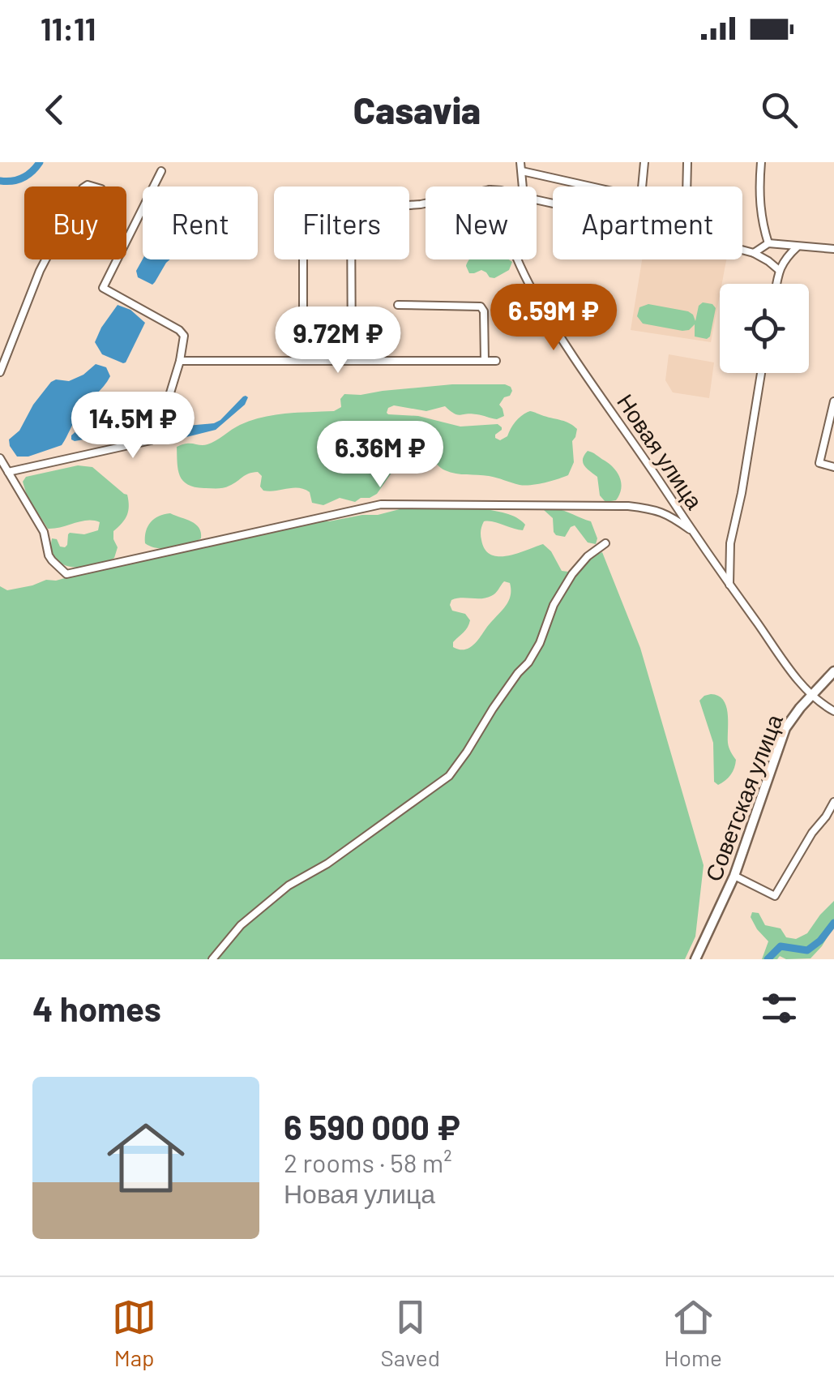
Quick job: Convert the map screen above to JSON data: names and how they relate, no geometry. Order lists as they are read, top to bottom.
{
  "streets": {
    "main road": ["Советская улица"],
    "street": ["Новая улица"]
  },
  "crossings": [
    ["Новая улица", "Советская улица"]
  ],
  "page": {
    "status": "11:11",
    "header": "Casavia",
    "chip": [
      "Buy",
      "Rent",
      "Filters",
      "New",
      "Apartment"
    ],
    "price": [
      "6.59M ₽",
      "9.72M ₽",
      "14.5M ₽",
      "6.36M ₽"
    ],
    "heading": "4 homes",
    "list": [
      {
        "name": "6 590 000 ₽",
        "note": "2 rooms · 58 m² · Новая улица"
      }
    ],
    "tabs": ["Map", "Saved", "Home"]
  }
}
